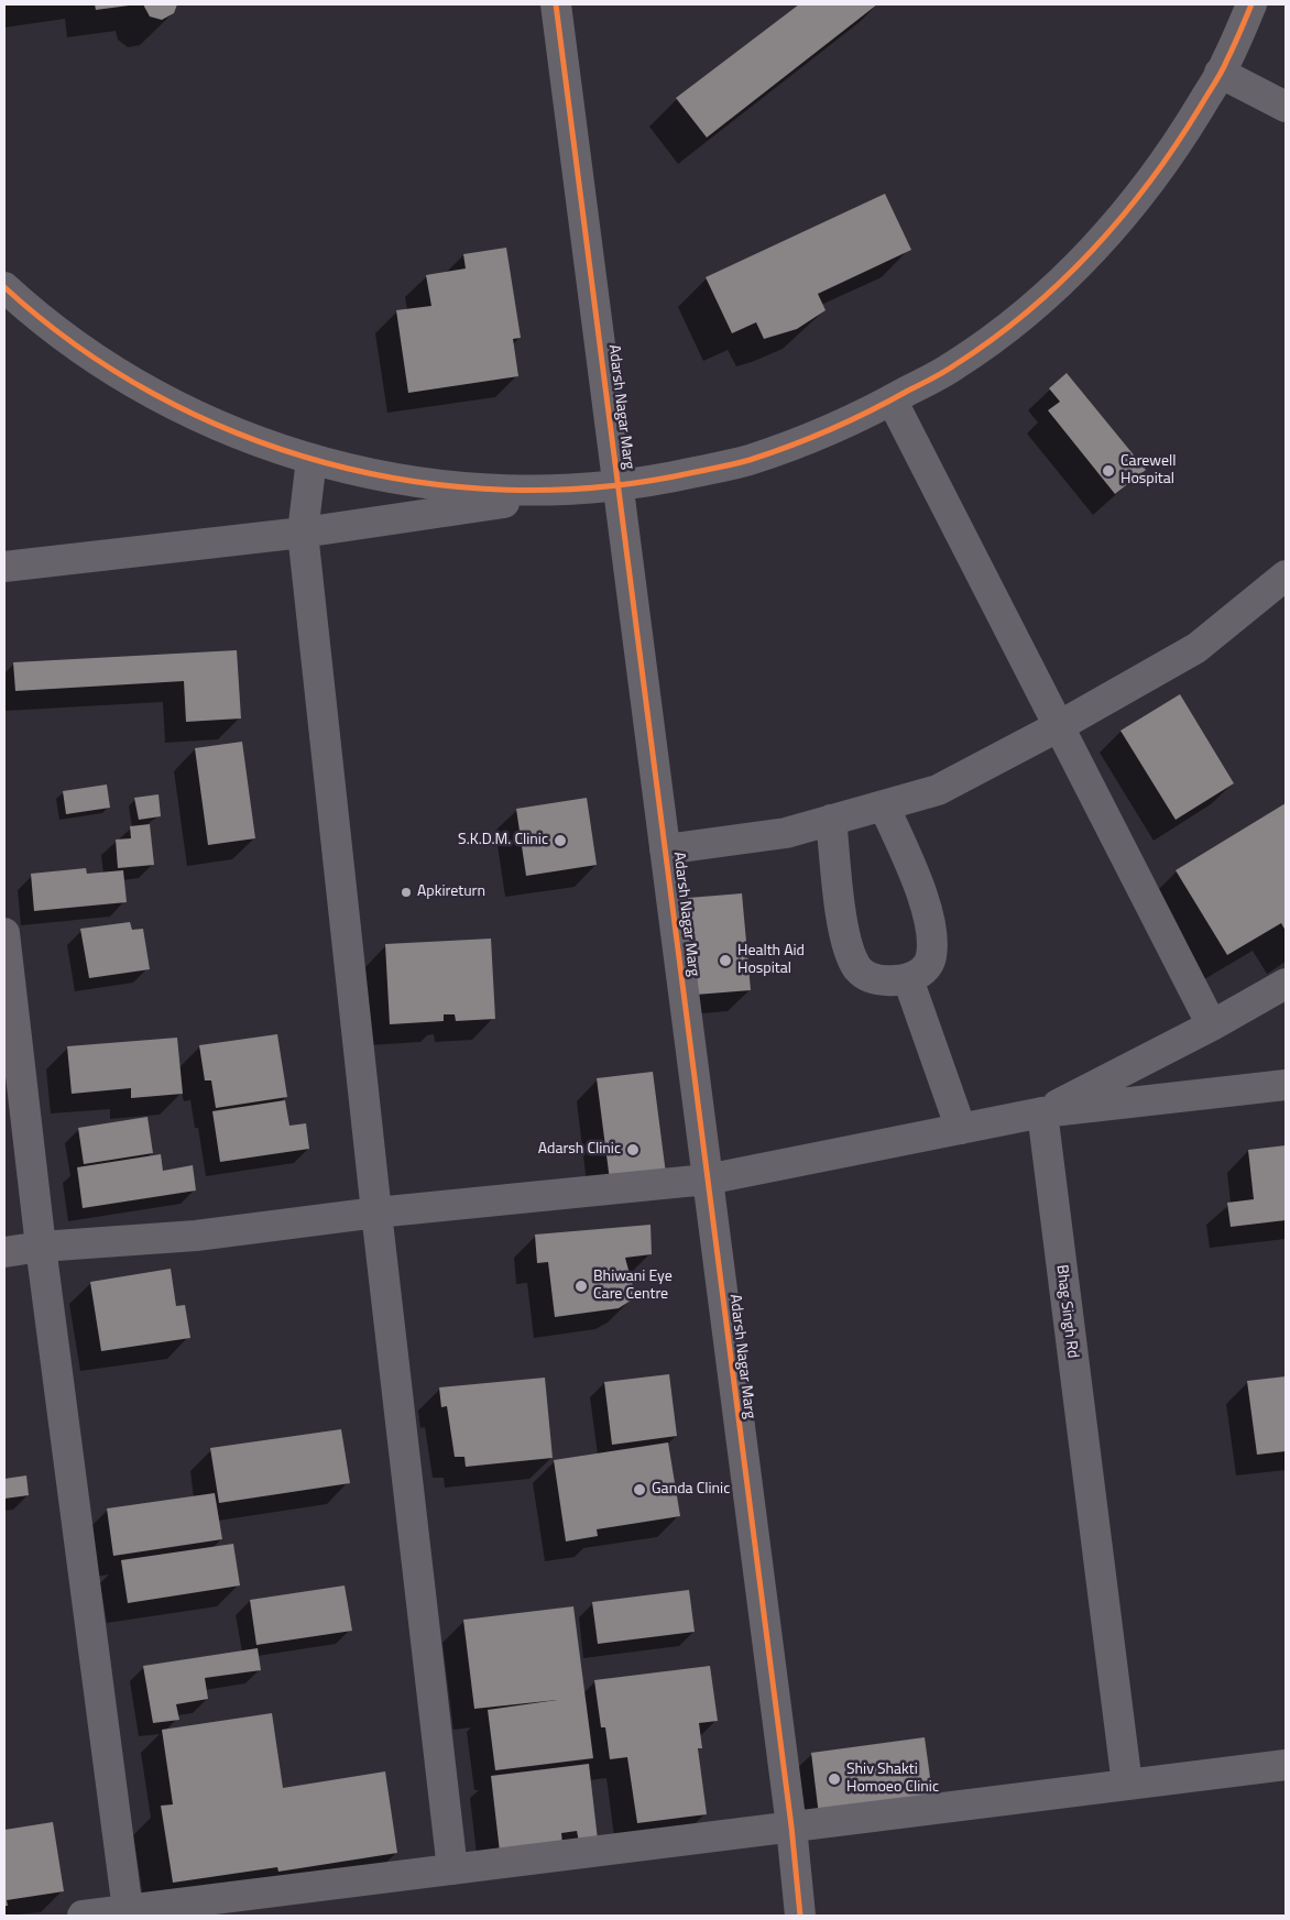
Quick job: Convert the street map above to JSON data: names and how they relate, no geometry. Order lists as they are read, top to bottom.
{
  "streets": {
    "street": ["Adarsh Nagar Marg", "Bhag Singh Rd"]
  },
  "places": [
    "Carewell Hospital",
    "S.K.D.M. Clinic",
    "Apkireturn",
    "Health Aid Hospital",
    "Adarsh Clinic",
    "Bhiwani Eye Care Centre",
    "Ganda Clinic",
    "Shiv Shakti Homoeo Clinic"
  ]
}
